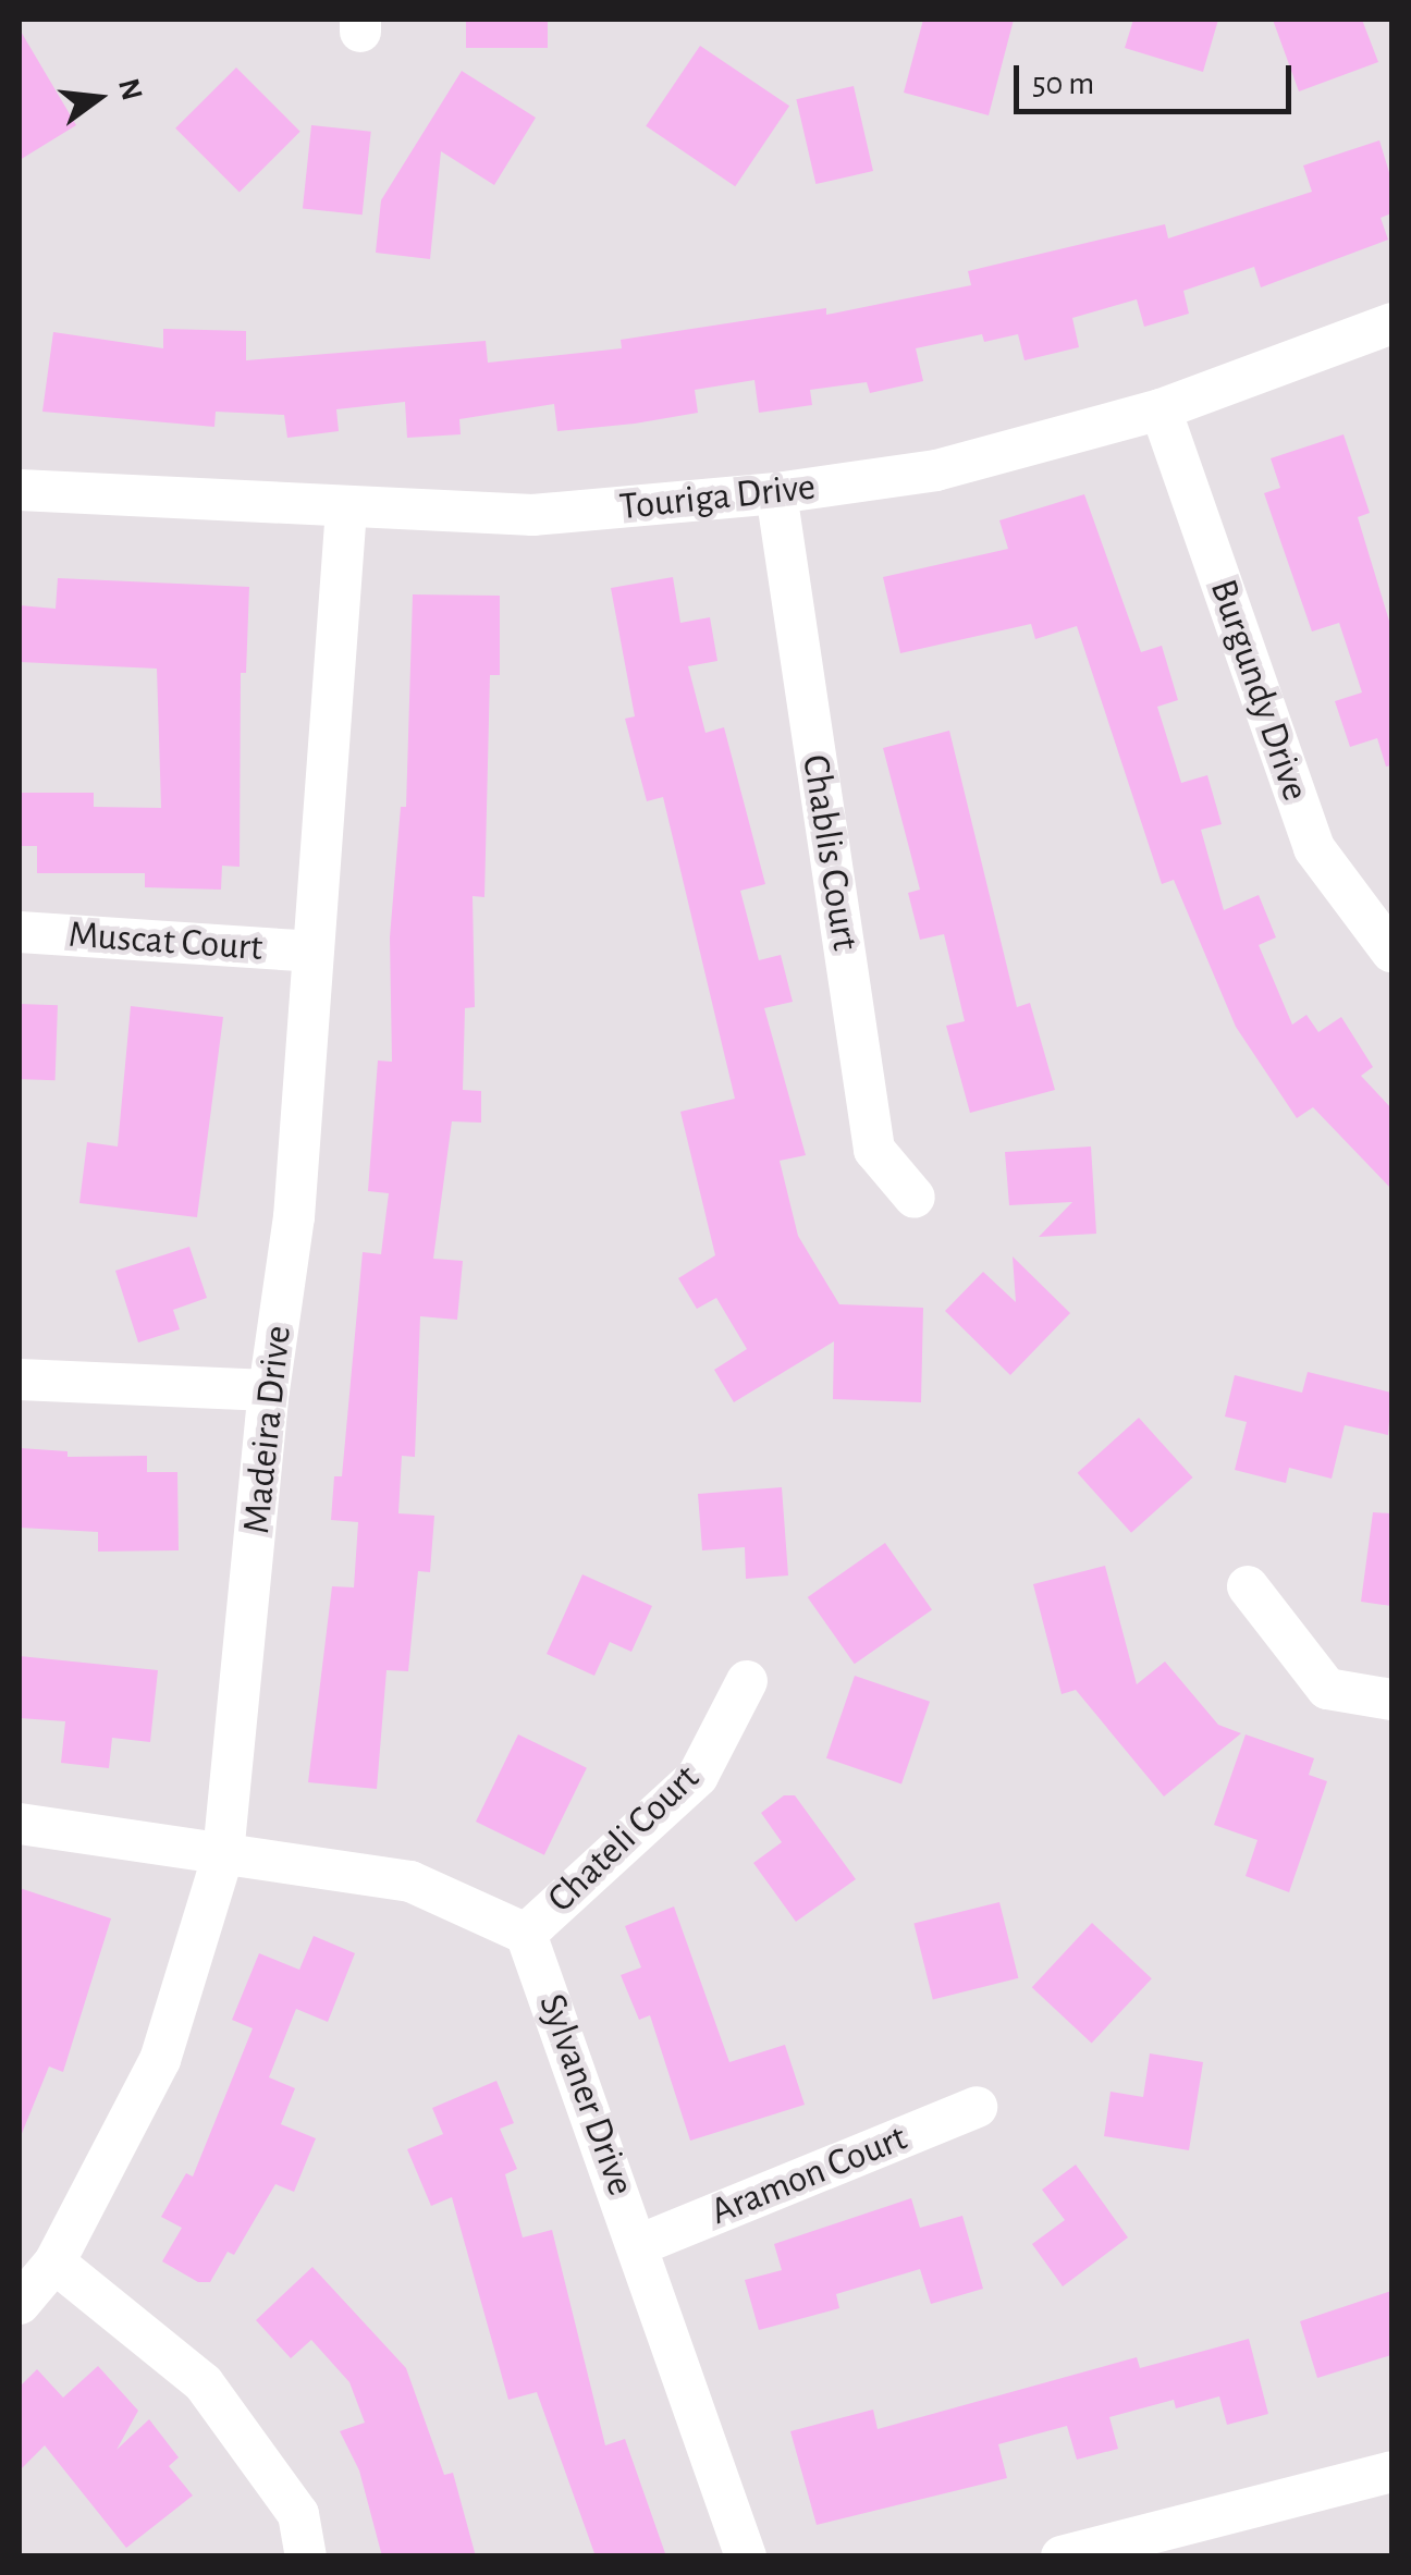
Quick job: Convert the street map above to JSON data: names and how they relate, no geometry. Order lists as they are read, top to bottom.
{
  "streets": {
    "street": [
      "Touriga Drive",
      "Burgundy Drive",
      "Chablis Court",
      "Muscat Court",
      "Madeira Drive",
      "Chateli Court",
      "Sylvaner Drive",
      "Aramon Court"
    ]
  },
  "crossings": [
    ["Touriga Drive", "Burgundy Drive"],
    ["Touriga Drive", "Chablis Court"],
    ["Touriga Drive", "Madeira Drive"],
    ["Muscat Court", "Madeira Drive"],
    ["Chateli Court", "Sylvaner Drive"],
    ["Sylvaner Drive", "Aramon Court"]
  ],
  "scale_bar": "50 m",
  "north": "right"
}
